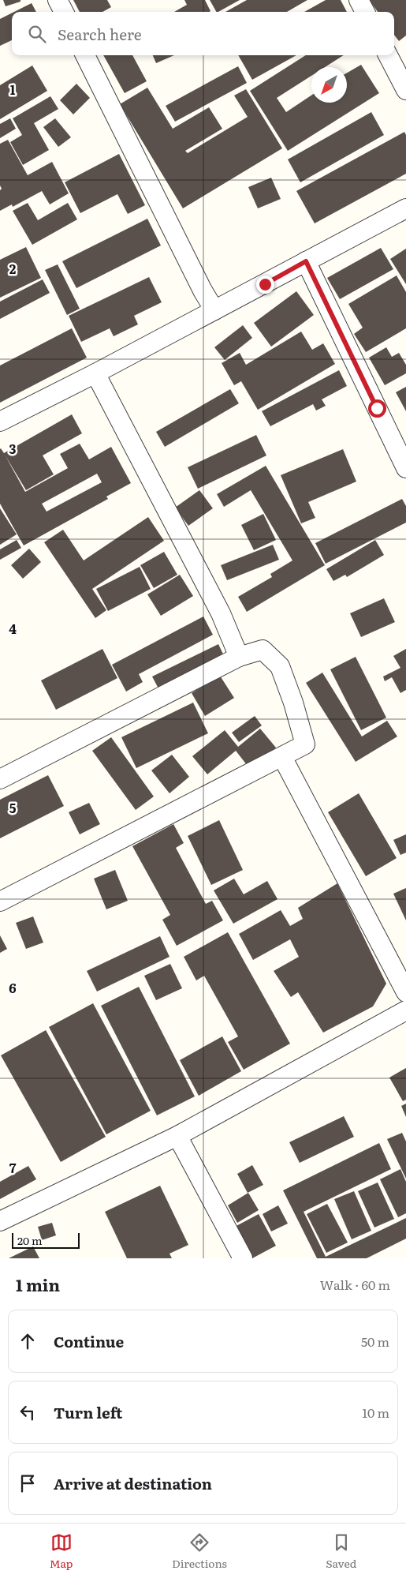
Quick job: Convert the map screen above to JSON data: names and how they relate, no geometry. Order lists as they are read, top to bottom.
{
  "scale_bar": "20 m",
  "north": "bottom left",
  "page": {
    "search": "Search here",
    "scale": "20 m",
    "heading": ["1 min", "Walk · 60 m"],
    "list": [
      ["Continue", "50 m"],
      ["Turn left", "10 m"],
      "Arrive at destination"
    ],
    "nav": ["Map", "Directions", "Saved"]
  },
  "grid": {
    "rows": [
      "1",
      "2",
      "3",
      "4",
      "5",
      "6",
      "7"
    ]
  }
}
